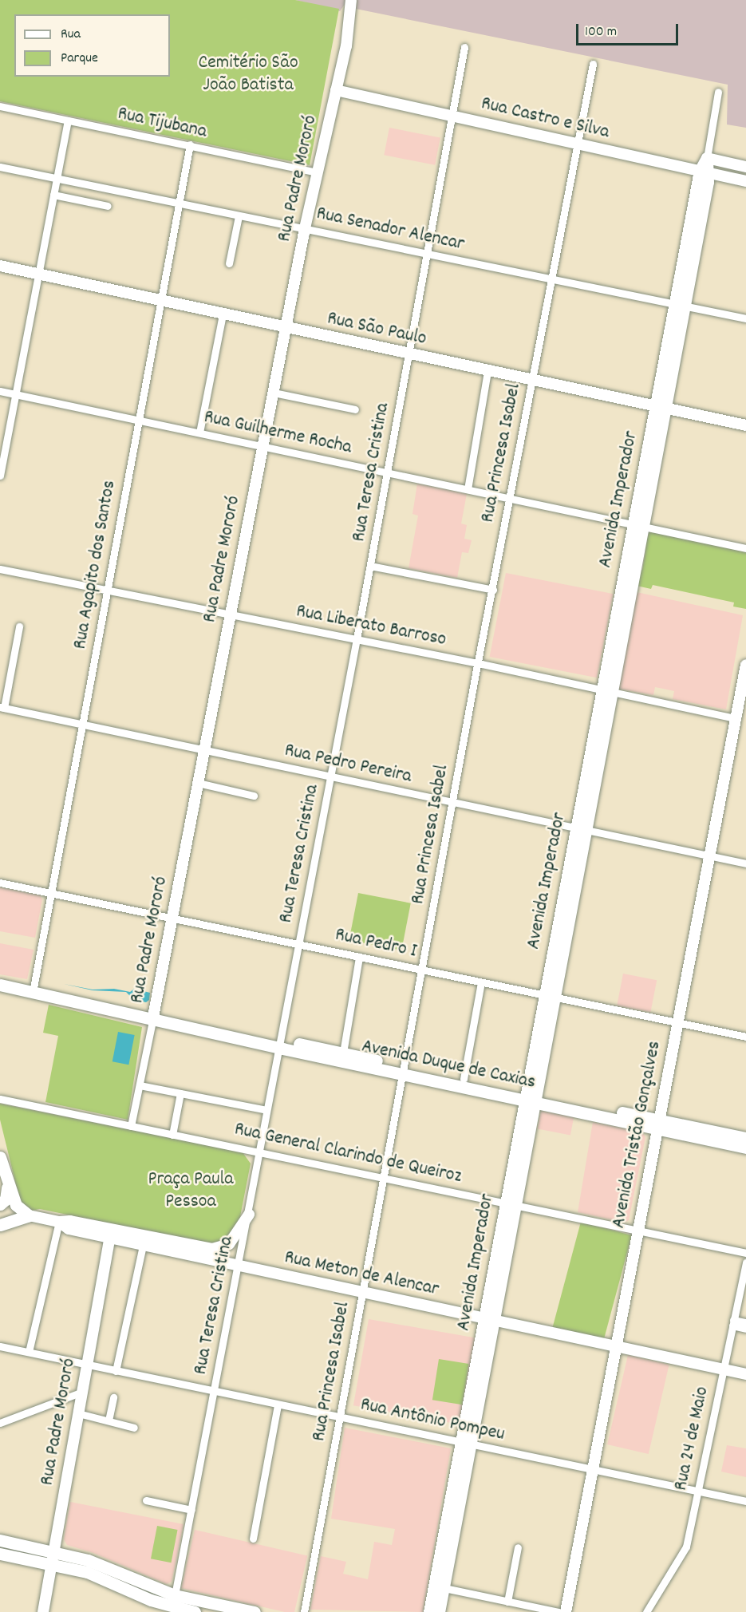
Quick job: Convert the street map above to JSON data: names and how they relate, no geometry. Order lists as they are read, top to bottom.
{
  "streets": {
    "main road": ["Avenida Imperador", "Avenida Duque de Caxias"],
    "street": [
      "Rua Castro e Silva",
      "Rua Tijubana",
      "Rua Padre Mororó",
      "Rua Senador Alencar",
      "Rua São Paulo",
      "Rua Guilherme Rocha",
      "Rua Princesa Isabel",
      "Rua Teresa Cristina",
      "Rua Agapito dos Santos",
      "Rua Liberato Barroso",
      "Rua Pedro Pereira",
      "Rua Pedro I",
      "Avenida Tristão Gonçalves",
      "Rua General Clarindo de Queiroz",
      "Rua Meton de Alencar",
      "Rua Antônio Pompeu",
      "Rua 24 de Maio"
    ]
  },
  "crossings": [
    ["Rua Castro e Silva", "Rua Padre Mororó"],
    ["Rua Castro e Silva", "Rua Princesa Isabel"],
    ["Rua Castro e Silva", "Rua Teresa Cristina"],
    ["Rua Castro e Silva", "Avenida Imperador"],
    ["Rua Tijubana", "Rua Padre Mororó"],
    ["Rua Tijubana", "Rua Agapito dos Santos"],
    ["Rua Padre Mororó", "Rua Senador Alencar"],
    ["Rua Padre Mororó", "Rua São Paulo"],
    ["Rua Padre Mororó", "Rua Guilherme Rocha"],
    ["Rua Padre Mororó", "Rua Liberato Barroso"],
    ["Rua Padre Mororó", "Rua Pedro Pereira"],
    ["Rua Padre Mororó", "Rua Pedro I"],
    ["Rua Padre Mororó", "Avenida Duque de Caxias"],
    ["Rua Padre Mororó", "Rua General Clarindo de Queiroz"],
    ["Rua Padre Mororó", "Rua Meton de Alencar"],
    ["Rua Padre Mororó", "Rua Antônio Pompeu"],
    ["Rua Senador Alencar", "Rua Princesa Isabel"],
    ["Rua Senador Alencar", "Rua Teresa Cristina"],
    ["Rua Senador Alencar", "Avenida Imperador"],
    ["Rua Senador Alencar", "Rua Agapito dos Santos"],
    ["Rua São Paulo", "Rua Princesa Isabel"],
    ["Rua São Paulo", "Rua Teresa Cristina"],
    ["Rua São Paulo", "Avenida Imperador"],
    ["Rua São Paulo", "Rua Agapito dos Santos"],
    ["Rua Guilherme Rocha", "Rua Princesa Isabel"],
    ["Rua Guilherme Rocha", "Rua Teresa Cristina"],
    ["Rua Guilherme Rocha", "Avenida Imperador"],
    ["Rua Guilherme Rocha", "Rua Agapito dos Santos"],
    ["Rua Princesa Isabel", "Rua Liberato Barroso"],
    ["Rua Princesa Isabel", "Rua Pedro Pereira"],
    ["Rua Princesa Isabel", "Rua Pedro I"],
    ["Rua Princesa Isabel", "Avenida Duque de Caxias"],
    ["Rua Princesa Isabel", "Rua General Clarindo de Queiroz"],
    ["Rua Princesa Isabel", "Rua Meton de Alencar"],
    ["Rua Princesa Isabel", "Rua Antônio Pompeu"],
    ["Rua Teresa Cristina", "Rua Liberato Barroso"],
    ["Rua Teresa Cristina", "Rua Pedro Pereira"],
    ["Rua Teresa Cristina", "Rua Pedro I"],
    ["Rua Teresa Cristina", "Avenida Duque de Caxias"],
    ["Rua Teresa Cristina", "Rua General Clarindo de Queiroz"],
    ["Rua Teresa Cristina", "Rua Meton de Alencar"],
    ["Rua Teresa Cristina", "Rua Antônio Pompeu"],
    ["Avenida Imperador", "Rua Liberato Barroso"],
    ["Avenida Imperador", "Rua Pedro Pereira"],
    ["Avenida Imperador", "Rua Pedro I"],
    ["Avenida Imperador", "Avenida Duque de Caxias"],
    ["Avenida Imperador", "Rua General Clarindo de Queiroz"],
    ["Avenida Imperador", "Rua Meton de Alencar"],
    ["Avenida Imperador", "Rua Antônio Pompeu"],
    ["Rua Agapito dos Santos", "Rua Liberato Barroso"],
    ["Rua Agapito dos Santos", "Rua Pedro Pereira"],
    ["Rua Agapito dos Santos", "Rua Pedro I"],
    ["Rua Agapito dos Santos", "Avenida Duque de Caxias"],
    ["Rua Liberato Barroso", "Avenida Tristão Gonçalves"],
    ["Rua Pedro Pereira", "Avenida Tristão Gonçalves"],
    ["Rua Pedro I", "Avenida Tristão Gonçalves"],
    ["Avenida Duque de Caxias", "Avenida Tristão Gonçalves"],
    ["Avenida Tristão Gonçalves", "Rua General Clarindo de Queiroz"],
    ["Avenida Tristão Gonçalves", "Rua Meton de Alencar"],
    ["Avenida Tristão Gonçalves", "Rua Antônio Pompeu"],
    ["Rua Meton de Alencar", "Rua 24 de Maio"],
    ["Rua Antônio Pompeu", "Rua 24 de Maio"]
  ],
  "parks": ["Cemitério São João Batista", "Praça Paula Pessoa"],
  "legend": ["Rua", "Parque"],
  "scale_bar": "100 m"
}
